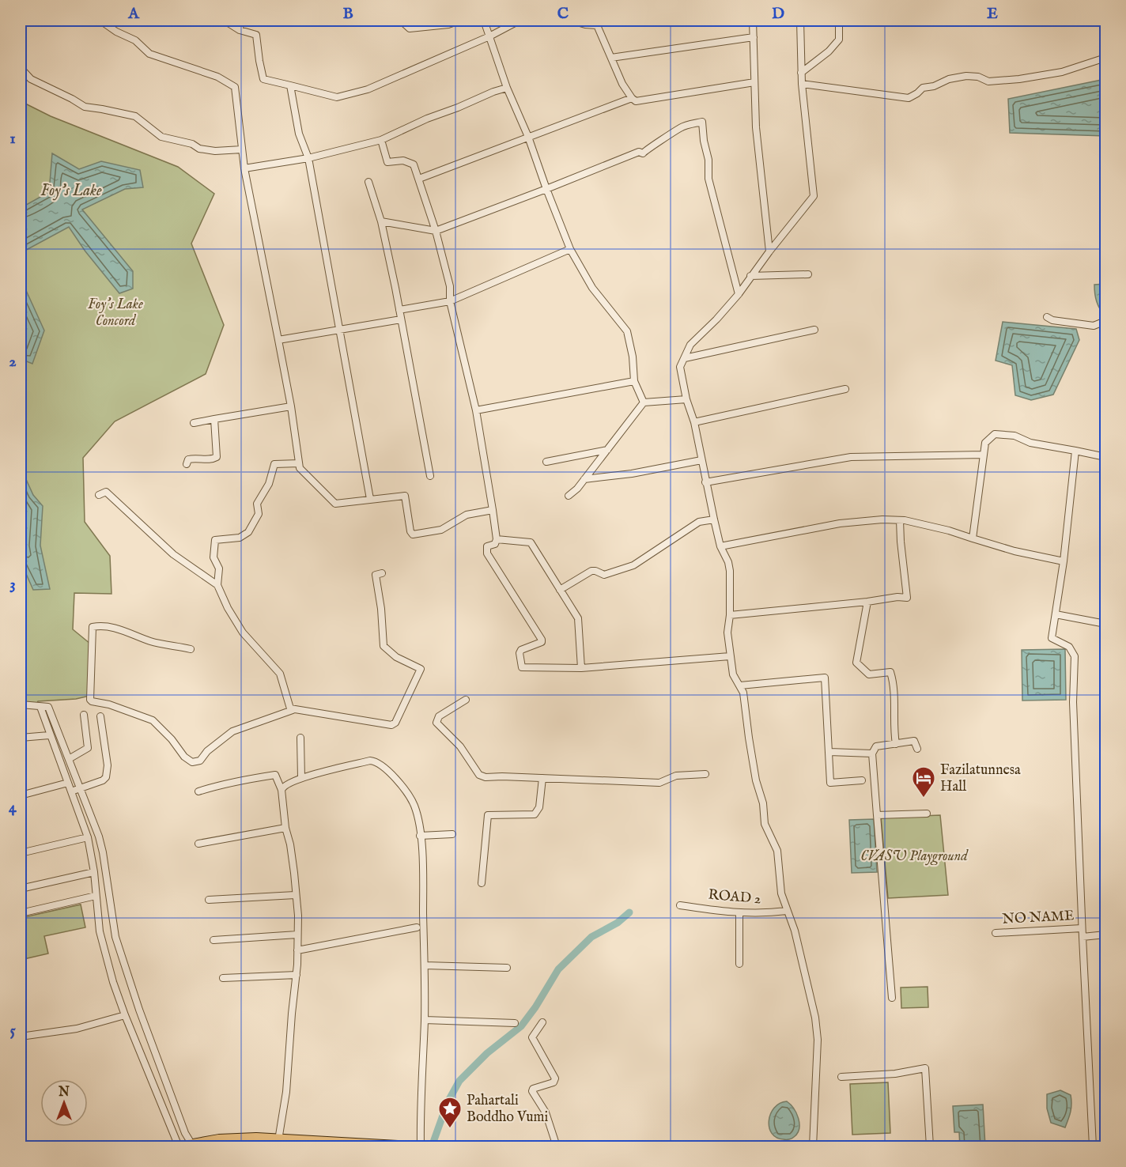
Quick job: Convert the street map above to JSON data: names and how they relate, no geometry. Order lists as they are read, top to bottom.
{
  "streets": {
    "street": ["ROAD 2", "NO NAME"]
  },
  "water": ["Foy's Lake"],
  "parks": ["Foy’s Lake Concord", "CVASU Playground"],
  "places": {
    "hotel": ["Fazilatunnesa Hall"],
    "place": ["Pahartali Boddho Vumi"]
  },
  "north": "top",
  "grid": {
    "columns": [
      "A",
      "B",
      "C",
      "D",
      "E"
    ],
    "rows": [
      "1",
      "2",
      "3",
      "4",
      "5"
    ]
  }
}
